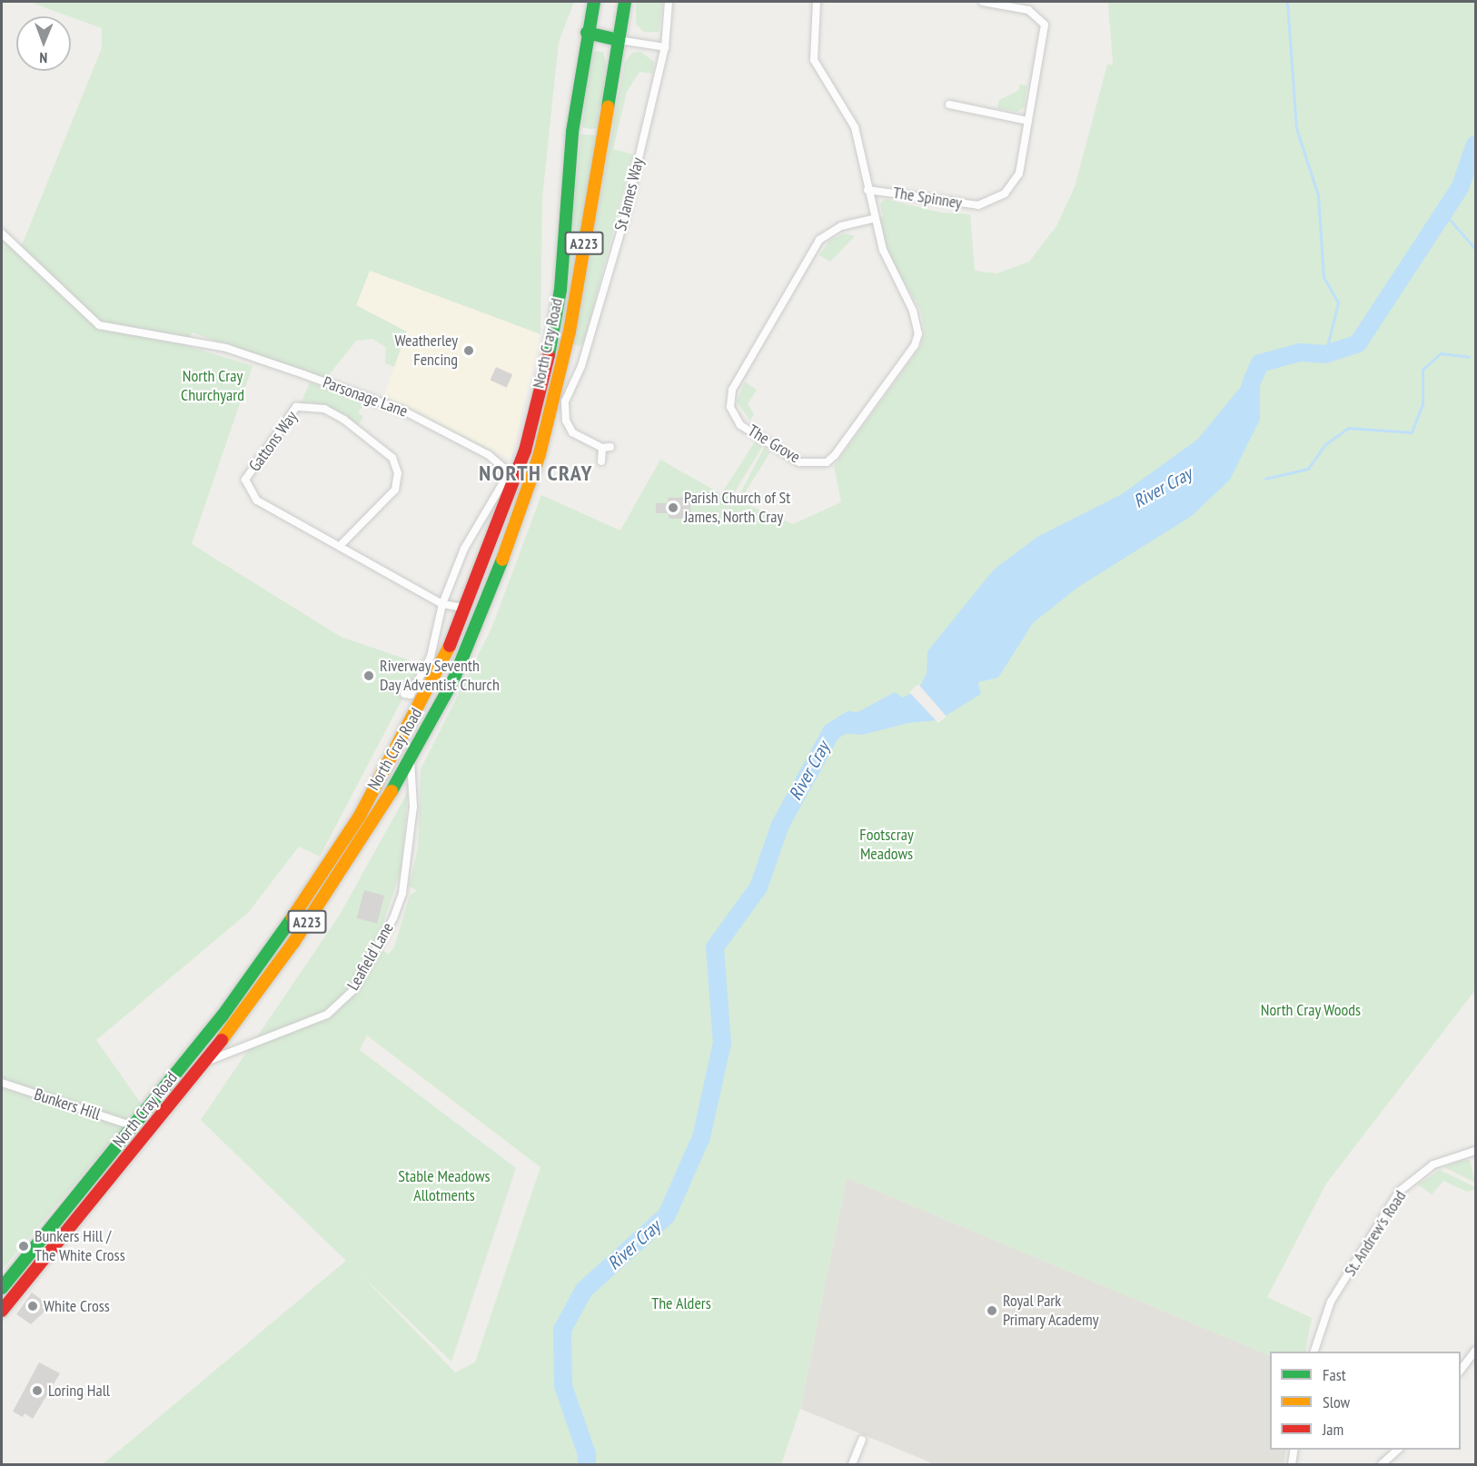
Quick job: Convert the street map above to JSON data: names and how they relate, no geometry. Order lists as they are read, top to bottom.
{
  "streets": {
    "main road": ["A223", "North Cray Road"],
    "street": [
      "St James Way",
      "The Spinney",
      "Parsonage Lane",
      "Gattons Way",
      "The Grove",
      "Leafield Lane",
      "Bunkers Hill",
      "St. Andrew's Road"
    ]
  },
  "crossings": [
    ["The Spinney", "The Grove"],
    ["North Cray Road", "Gattons Way"],
    ["North Cray Road", "Leafield Lane"],
    ["North Cray Road", "Bunkers Hill"],
    ["Parsonage Lane", "Gattons Way"]
  ],
  "districts": ["NORTH CRAY"],
  "water": ["River Cray"],
  "parks": [
    "North Cray Churchyard",
    "Footscray Meadows",
    "North Cray Woods",
    "Stable Meadows Allotments",
    "The Alders"
  ],
  "places": [
    "Weatherley Fencing",
    "Parish Church of St James, North Cray",
    "Riverway Seventh Day Adventist Church",
    "Bunkers Hill / The White Cross",
    "White Cross",
    "Royal Park Primary Academy",
    "Loring Hall"
  ],
  "legend": ["Fast", "Slow", "Jam"],
  "north": "bottom"
}
